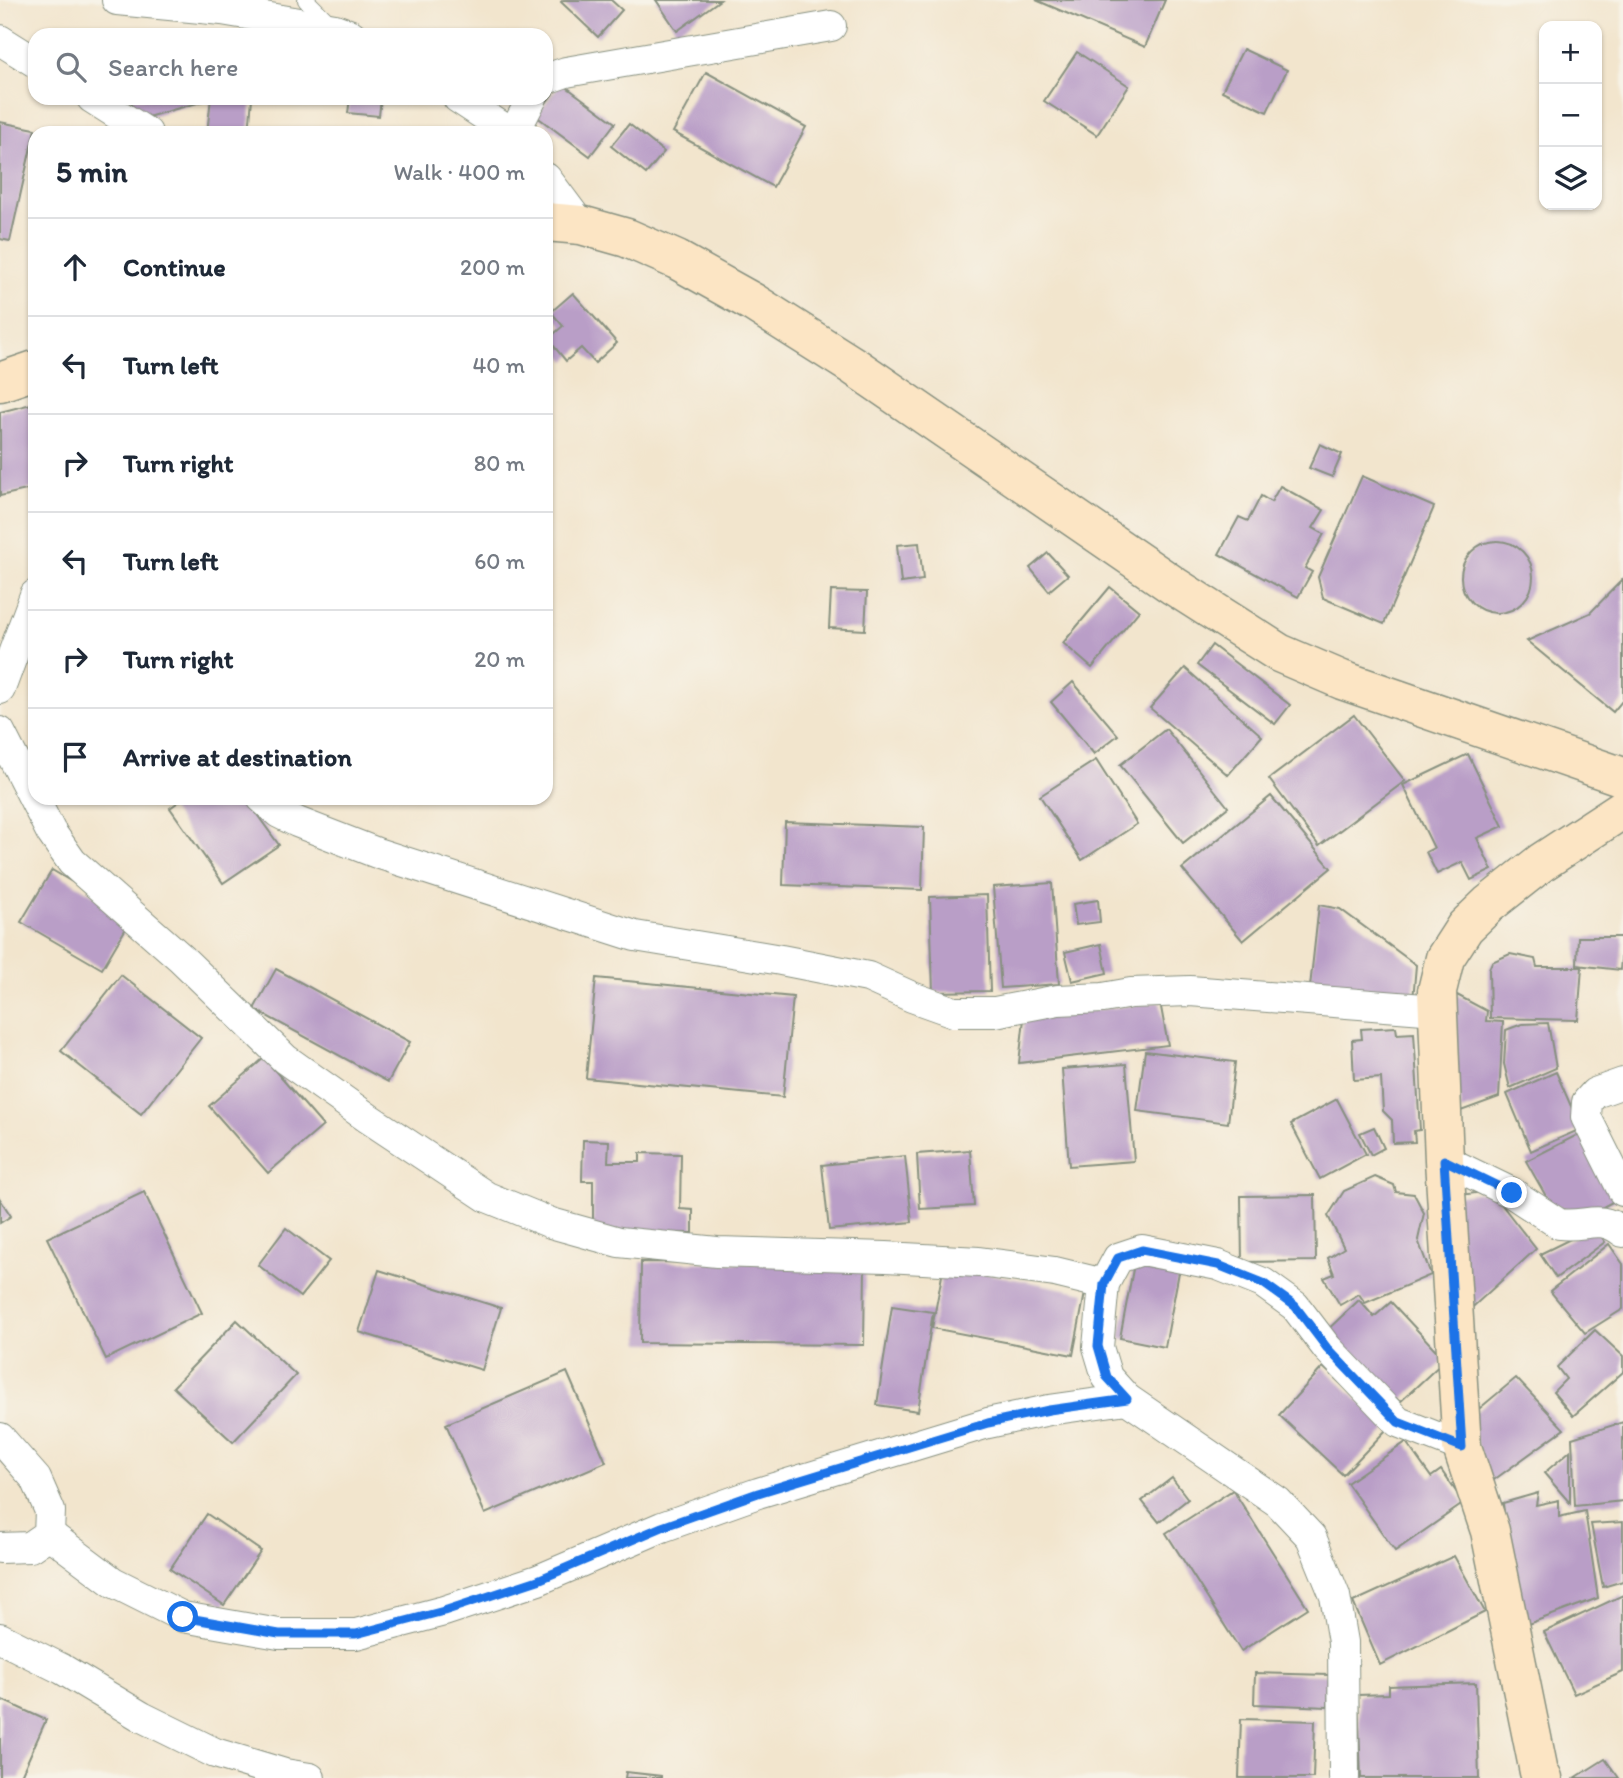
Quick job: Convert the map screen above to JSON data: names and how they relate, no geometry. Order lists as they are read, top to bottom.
{
  "page": {
    "map_buttons": ["+", "−"],
    "search": "Search here",
    "heading": ["5 min", "Walk · 400 m"],
    "list": [
      ["Continue", "200 m"],
      ["Turn left", "40 m"],
      ["Turn right", "80 m"],
      ["Turn left", "60 m"],
      ["Turn right", "20 m"],
      "Arrive at destination"
    ]
  }
}
